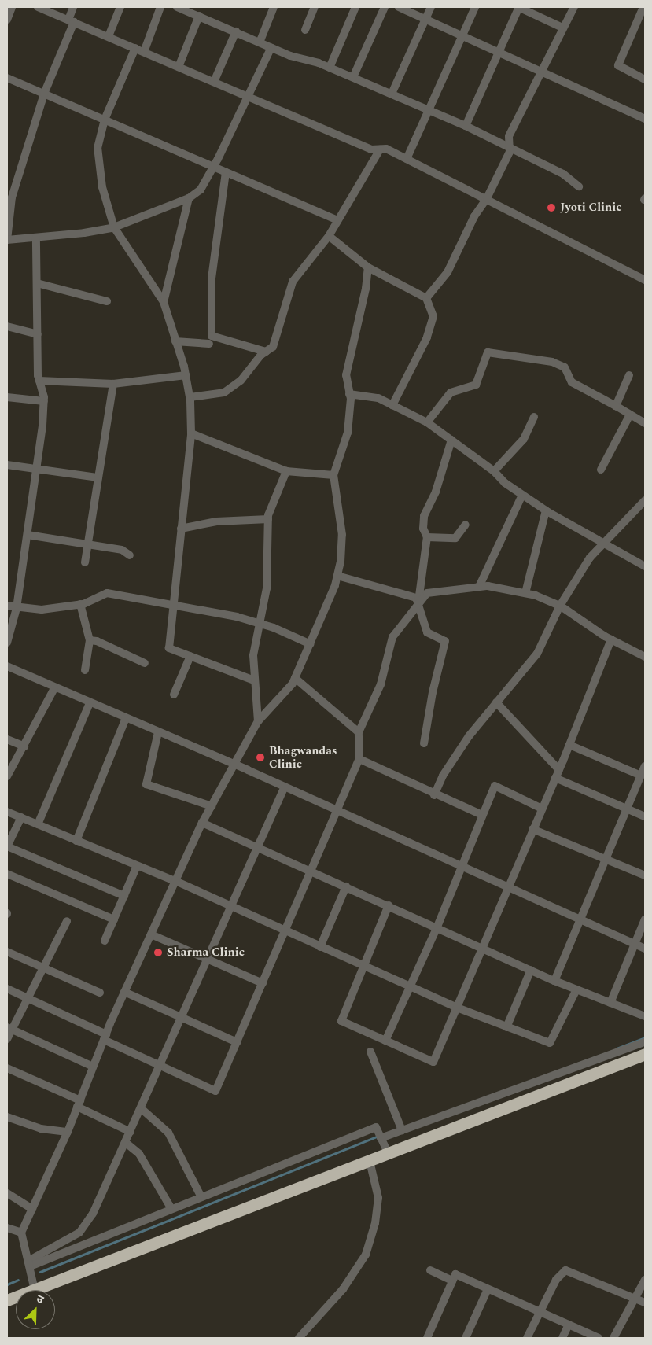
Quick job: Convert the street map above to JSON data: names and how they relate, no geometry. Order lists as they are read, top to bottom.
{
  "places": ["Jyoti Clinic", "Bhagwandas Clinic", "Sharma Clinic"],
  "north": "top right"
}
